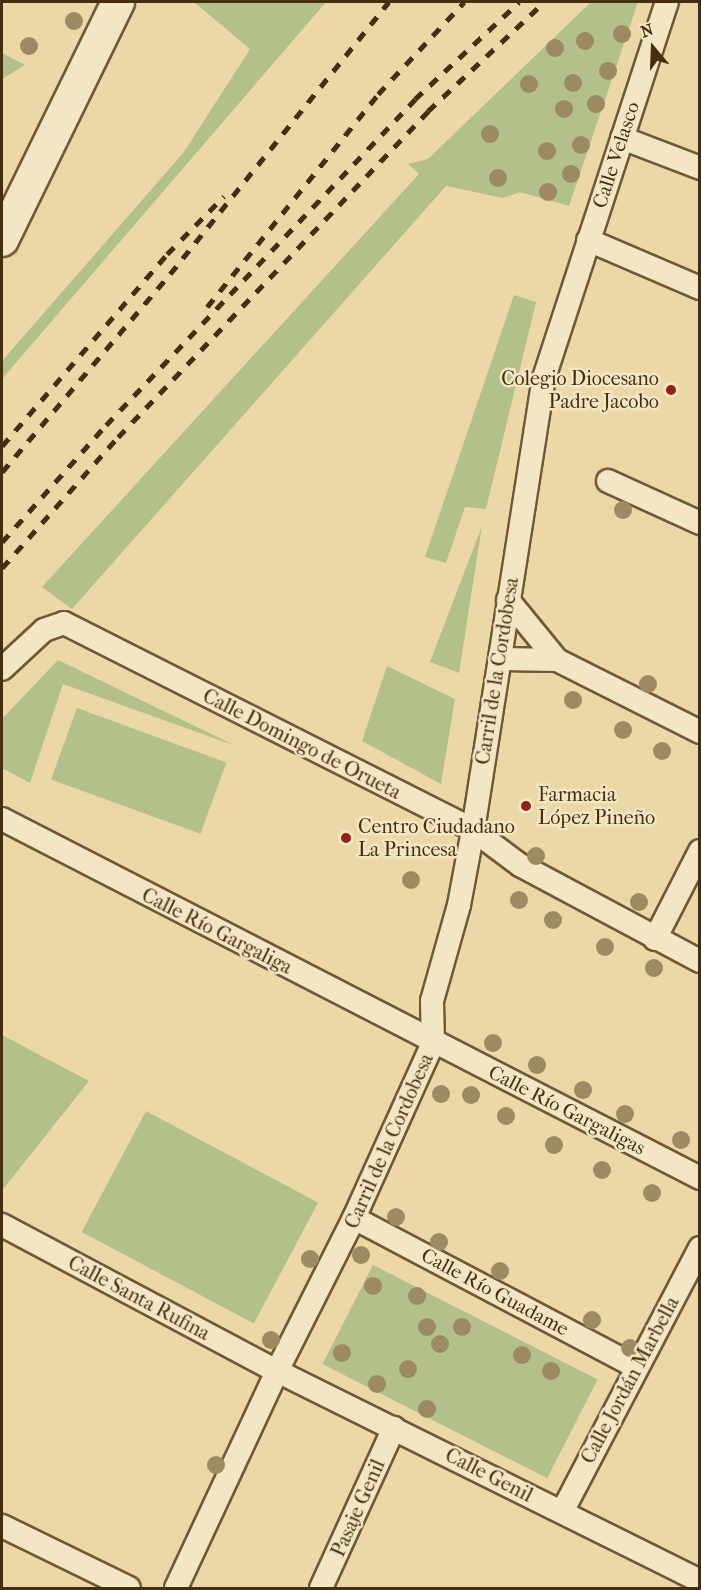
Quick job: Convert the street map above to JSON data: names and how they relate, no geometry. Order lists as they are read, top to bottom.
{
  "streets": {
    "street": [
      "Calle Velasco",
      "Carril de la Cordobesa",
      "Calle Domingo de Orueta",
      "Calle Río Gargaliga",
      "Calle Río Gargaligas",
      "Calle Río Guadame",
      "Calle Santa Rufina",
      "Calle Jordán Marbella",
      "Calle Genil",
      "Pasaje Genil"
    ]
  },
  "crossings": [
    ["Calle Velasco", "Carril de la Cordobesa"],
    ["Carril de la Cordobesa", "Calle Domingo de Orueta"],
    ["Carril de la Cordobesa", "Calle Río Gargaliga"],
    ["Carril de la Cordobesa", "Calle Río Gargaligas"],
    ["Carril de la Cordobesa", "Calle Río Guadame"],
    ["Carril de la Cordobesa", "Calle Santa Rufina"],
    ["Carril de la Cordobesa", "Calle Genil"],
    ["Calle Río Gargaliga", "Calle Río Gargaligas"],
    ["Calle Río Guadame", "Calle Jordán Marbella"],
    ["Calle Santa Rufina", "Calle Genil"],
    ["Calle Jordán Marbella", "Calle Genil"],
    ["Calle Genil", "Pasaje Genil"]
  ],
  "places": ["Colegio Diocesano Padre Jacobo", "Farmacia López Pineño", "Centro Ciudadano La Princesa"],
  "north": "top"
}
